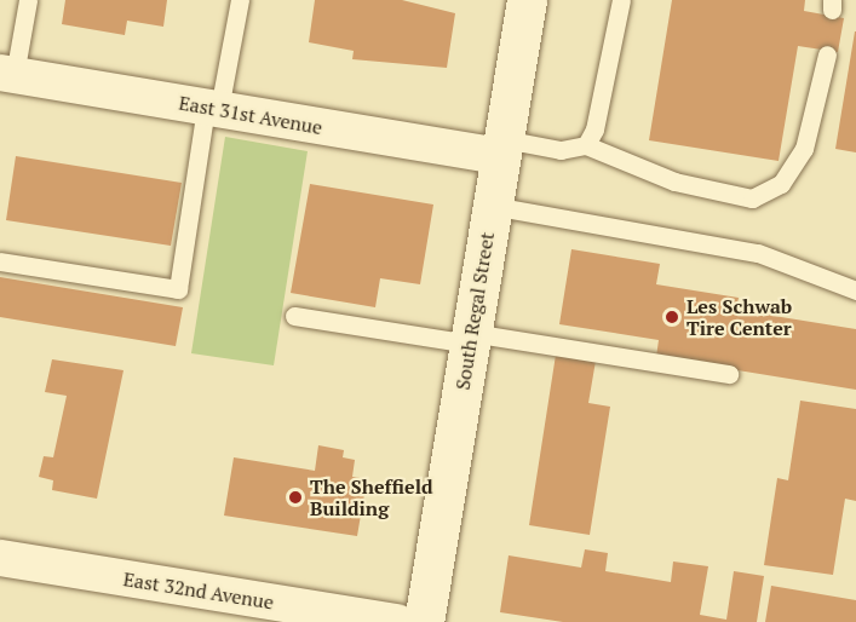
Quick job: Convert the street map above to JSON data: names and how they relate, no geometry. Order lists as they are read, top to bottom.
{
  "streets": {
    "main road": ["South Regal Street"],
    "street": ["East 31st Avenue", "East 32nd Avenue"]
  },
  "crossings": [
    ["East 31st Avenue", "South Regal Street"]
  ],
  "places": ["Les Schwab Tire Center", "The Sheffield Building"]
}
